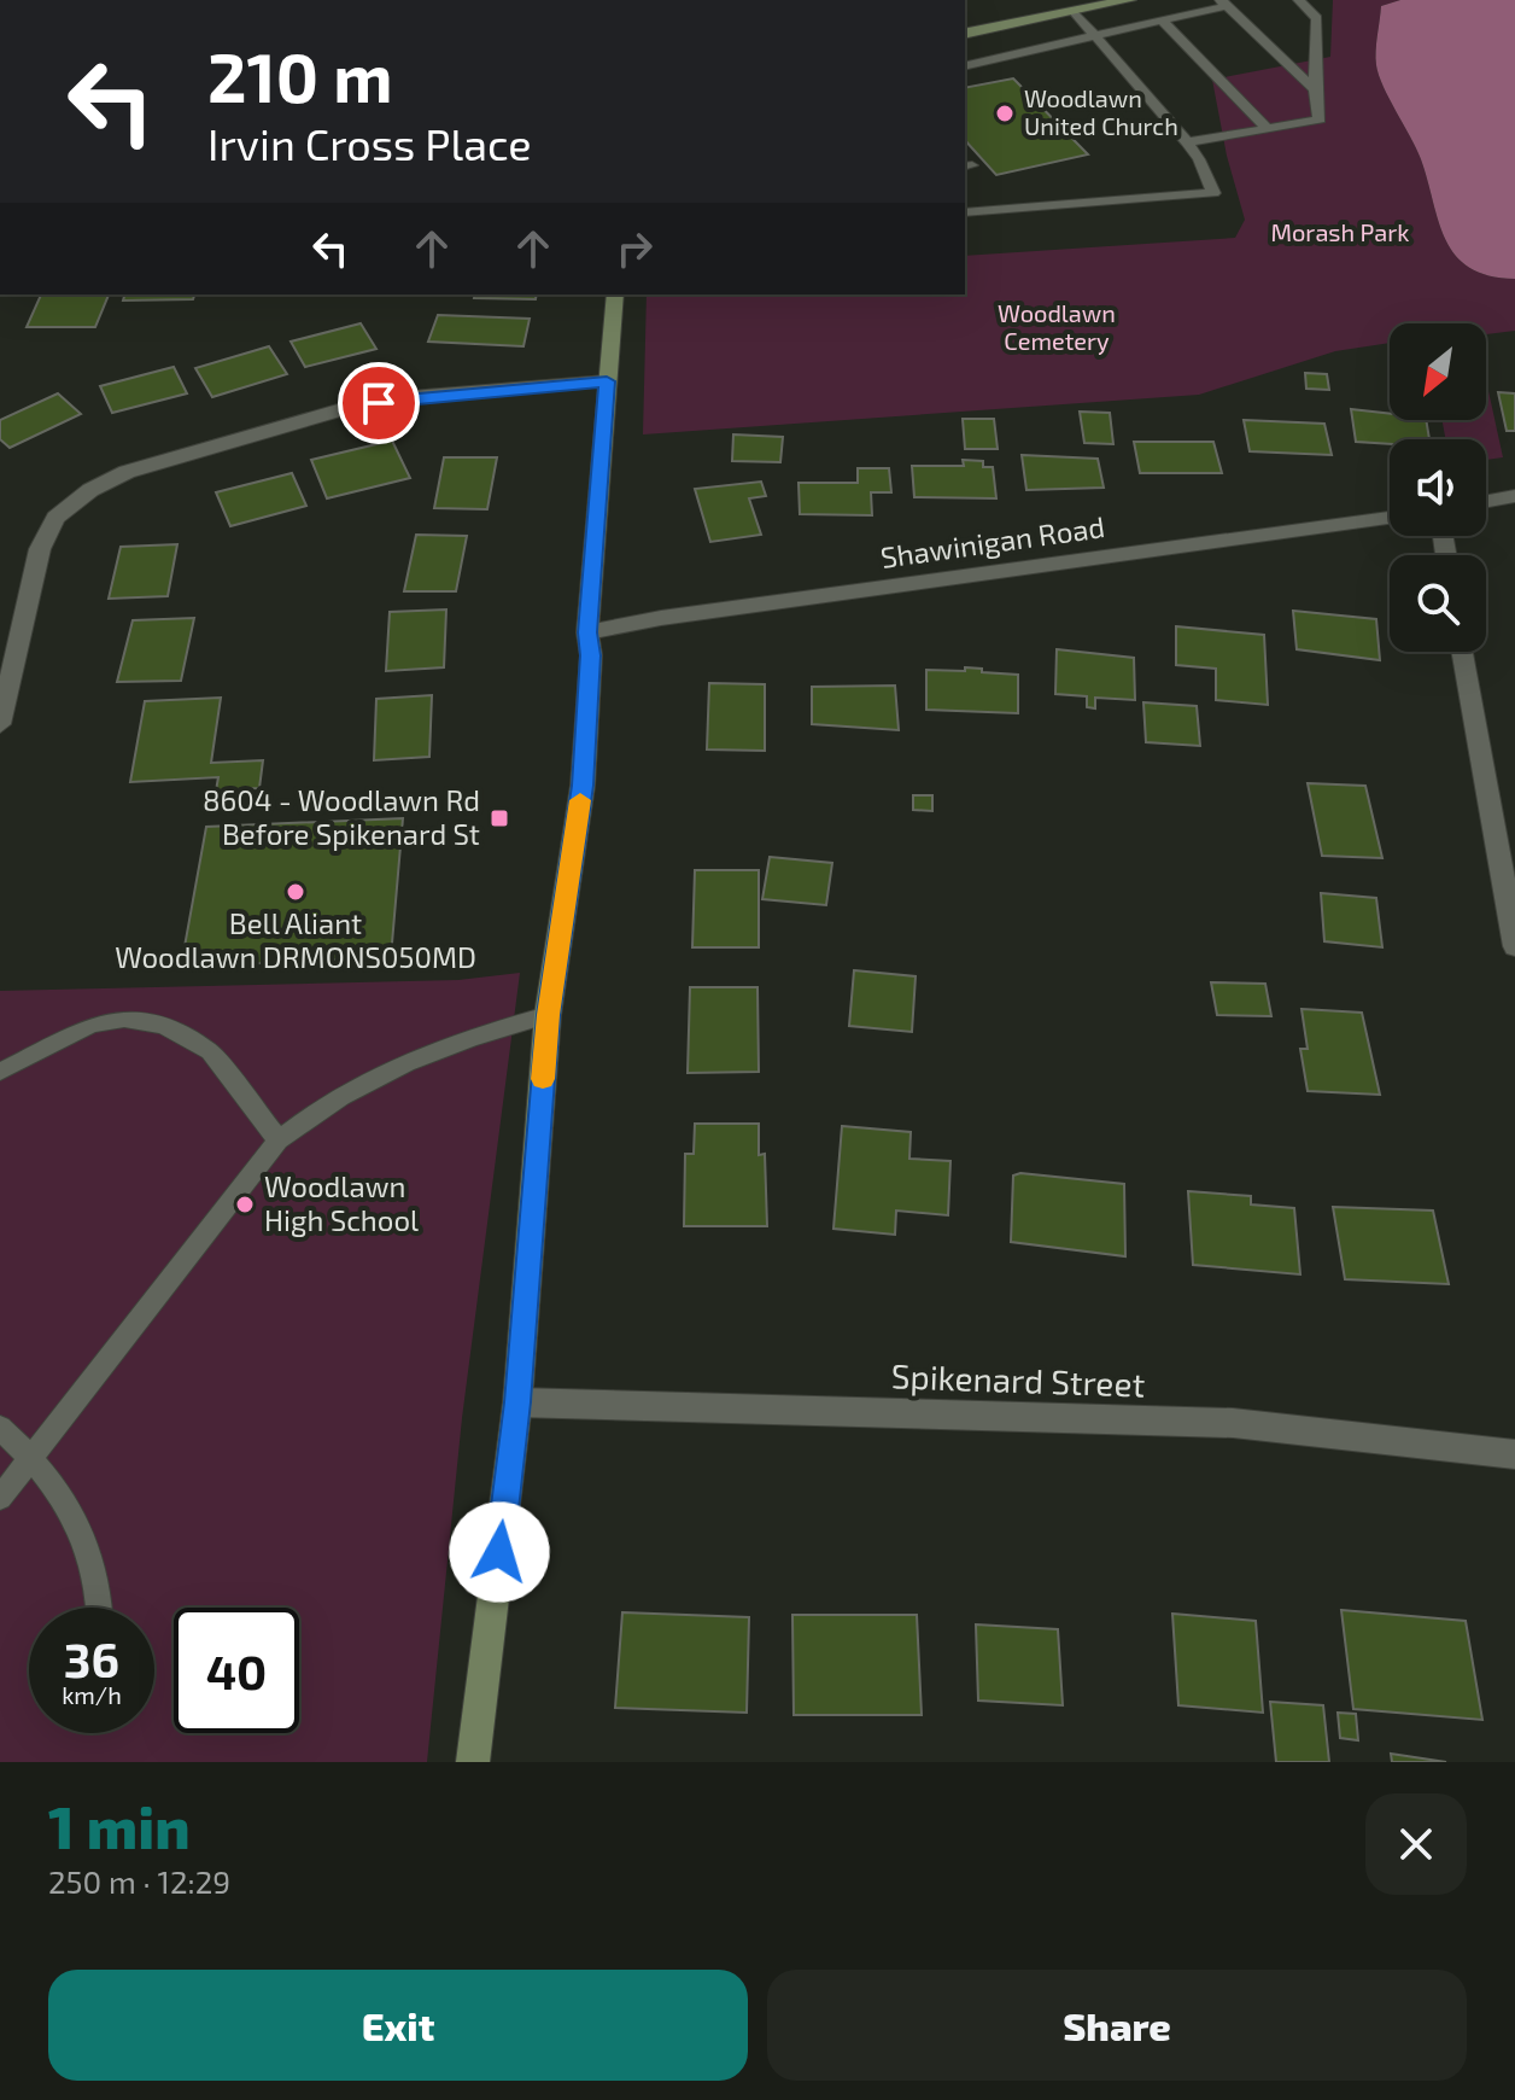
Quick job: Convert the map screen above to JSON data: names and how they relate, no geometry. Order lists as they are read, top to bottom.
{
  "streets": {
    "street": ["Shawinigan Road", "Spikenard Street"]
  },
  "parks": ["Morash Park", "Woodlawn Cemetery"],
  "places": {
    "other": ["Woodlawn United Church", "Bell Aliant Woodlawn DRMONS050MD", "Woodlawn High School"],
    "transit": ["8604 - Woodlawn Rd Before Spikenard St"]
  },
  "north": "bottom left",
  "page": {
    "turn": ["210 m", "Irvin Cross Place"],
    "speed": "36 km/h",
    "limit": "40",
    "heading": ["1 min", "250 m · 12:29"],
    "buttons": ["Exit", "Share"]
  }
}
